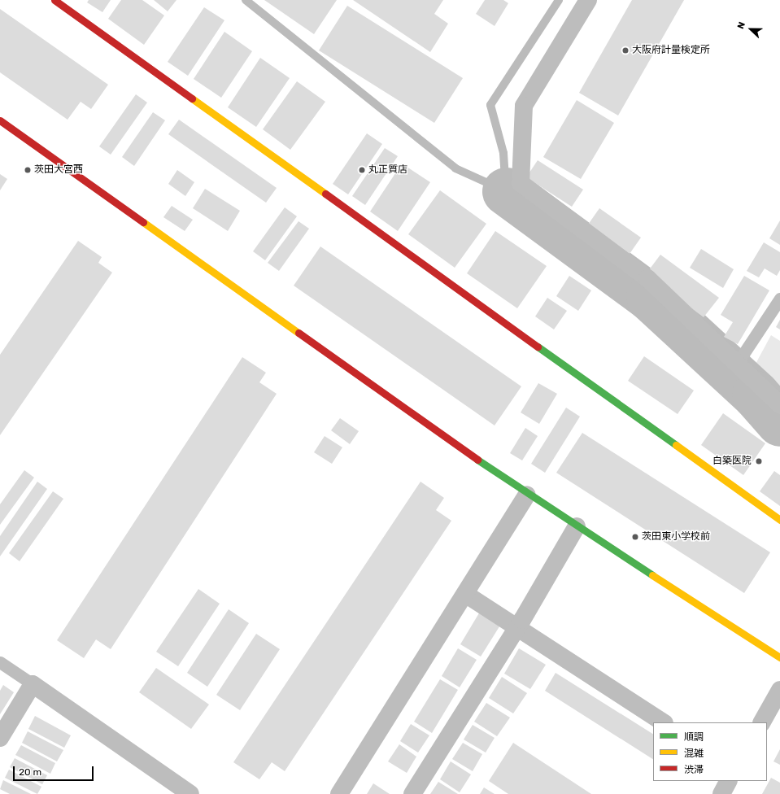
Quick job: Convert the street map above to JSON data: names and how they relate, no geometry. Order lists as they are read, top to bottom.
{
  "places": [
    "大阪府計量検定所",
    "茨田大宮西",
    "丸正質店",
    "白築医院",
    "茨田東小学校前"
  ],
  "legend": ["順調", "混雑", "渋滞"],
  "scale_bar": "20 m",
  "north": "left"
}
